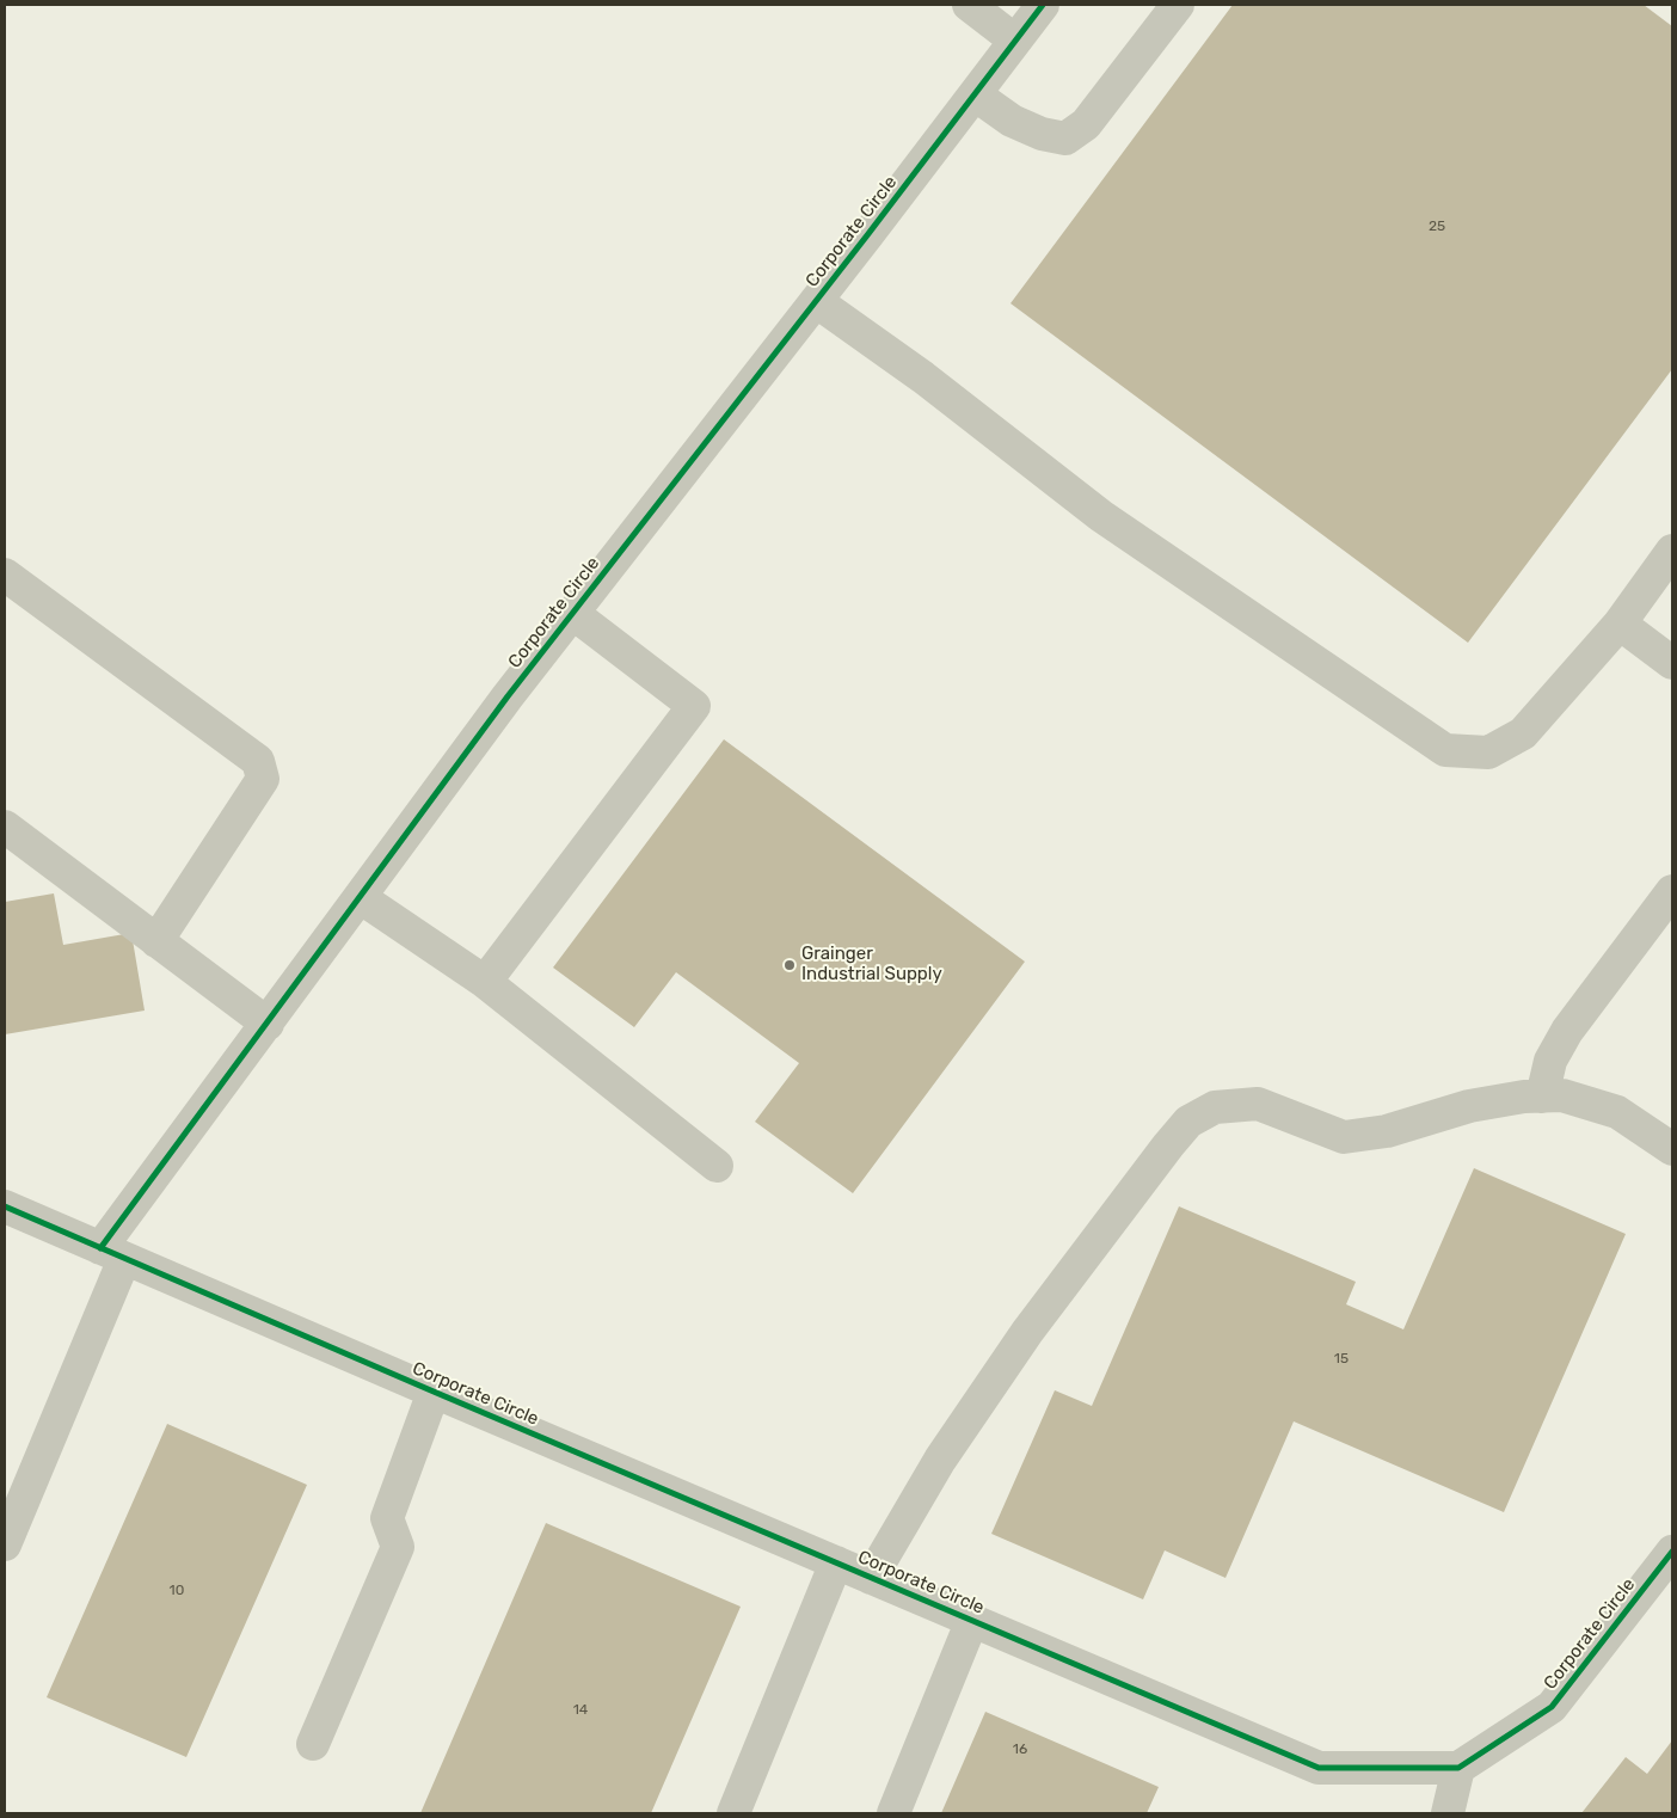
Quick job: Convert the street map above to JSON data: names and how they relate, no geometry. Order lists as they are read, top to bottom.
{
  "streets": {
    "street": ["Corporate Circle"]
  },
  "places": ["Grainger Industrial Supply"],
  "house_numbers": [
    "25",
    "15",
    "10",
    "14",
    "16"
  ]
}
